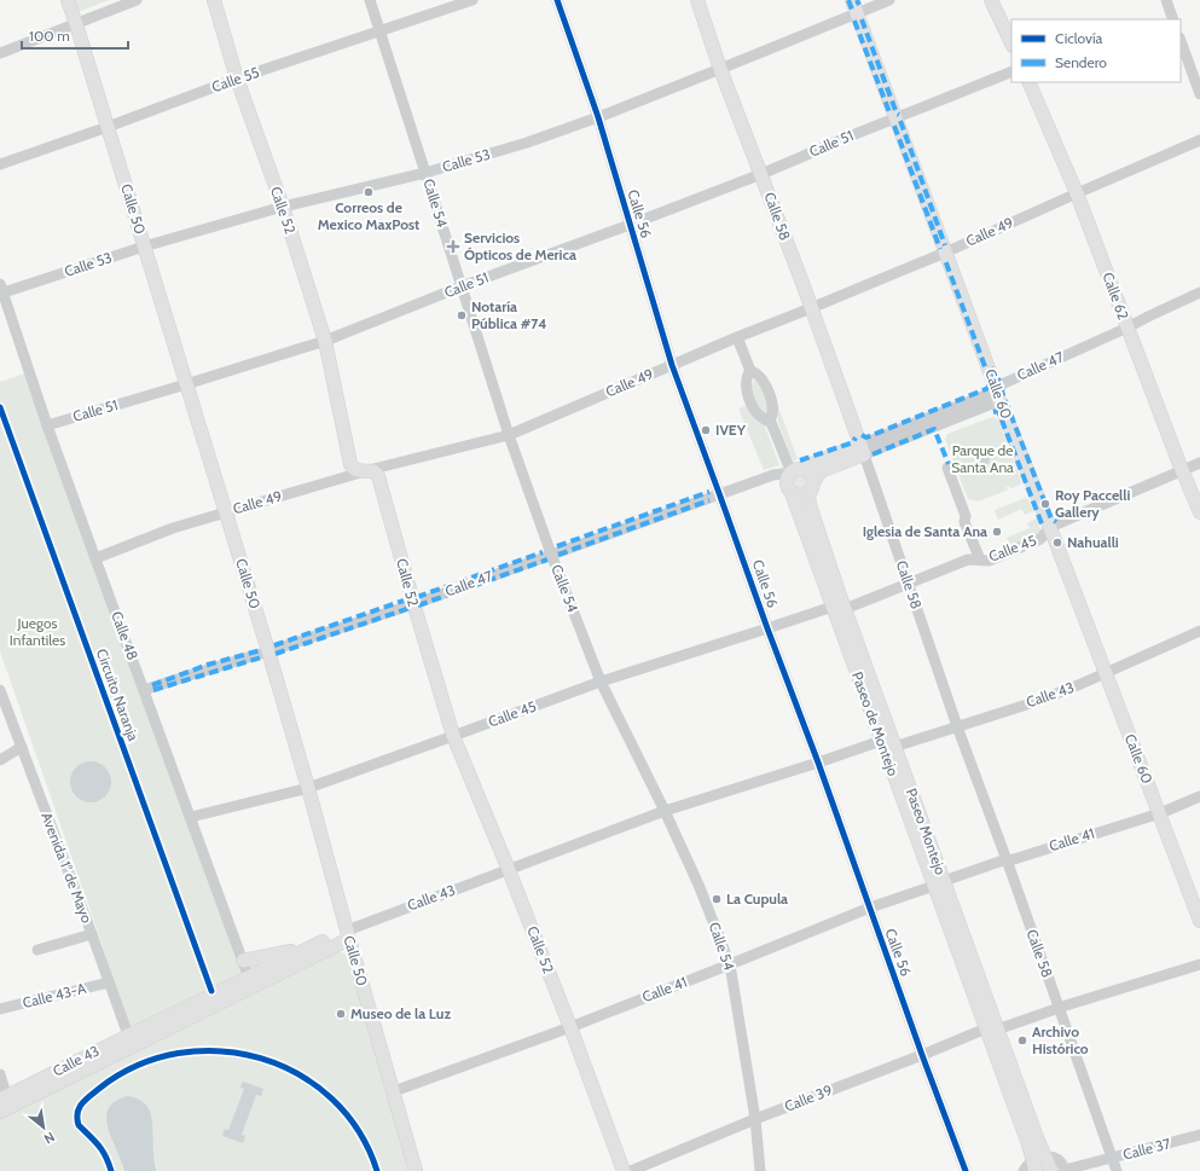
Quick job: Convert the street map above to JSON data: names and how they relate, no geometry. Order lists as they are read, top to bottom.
{
  "streets": {
    "main road": [
      "Calle 50",
      "Calle 52",
      "Calle 58",
      "Calle 62",
      "Calle 47",
      "Calle 60",
      "Calle 43",
      "Paseo de Montejo",
      "Paseo Montejo"
    ],
    "street": [
      "Calle 55",
      "Calle 51",
      "Calle 53",
      "Calle 54",
      "Calle 56",
      "Calle 49",
      "Calle 45",
      "Calle 48",
      "Calle 41",
      "Avenida 1° de Mayo",
      "Calle 43-A",
      "Calle 39",
      "Calle 37"
    ],
    "cycle path": ["Circuito Naranja"]
  },
  "crossings": [
    ["Calle 55", "Calle 54"],
    ["Calle 55", "Calle 50"],
    ["Calle 55", "Calle 52"],
    ["Calle 51", "Calle 54"],
    ["Calle 51", "Calle 50"],
    ["Calle 51", "Calle 52"],
    ["Calle 51", "Calle 56"],
    ["Calle 51", "Calle 58"],
    ["Calle 51", "Calle 60"],
    ["Calle 51", "Calle 48"],
    ["Calle 53", "Calle 54"],
    ["Calle 53", "Calle 50"],
    ["Calle 53", "Calle 52"],
    ["Calle 53", "Calle 56"],
    ["Calle 53", "Calle 58"],
    ["Calle 53", "Calle 60"],
    ["Calle 53", "Calle 48"],
    ["Calle 54", "Calle 49"],
    ["Calle 54", "Calle 47"],
    ["Calle 54", "Calle 45"],
    ["Calle 54", "Calle 43"],
    ["Calle 54", "Calle 41"],
    ["Calle 54", "Calle 39"],
    ["Calle 50", "Calle 49"],
    ["Calle 50", "Calle 47"],
    ["Calle 50", "Calle 45"],
    ["Calle 50", "Calle 43"],
    ["Calle 50", "Calle 41"],
    ["Calle 52", "Calle 49"],
    ["Calle 52", "Calle 47"],
    ["Calle 52", "Calle 45"],
    ["Calle 52", "Calle 43"],
    ["Calle 52", "Calle 41"],
    ["Calle 56", "Calle 49"],
    ["Calle 56", "Calle 47"],
    ["Calle 56", "Calle 45"],
    ["Calle 56", "Calle 43"],
    ["Calle 56", "Calle 41"],
    ["Calle 56", "Calle 39"],
    ["Calle 58", "Calle 49"],
    ["Calle 58", "Calle 47"],
    ["Calle 58", "Calle 45"],
    ["Calle 58", "Calle 43"],
    ["Calle 58", "Calle 41"],
    ["Calle 58", "Calle 39"],
    ["Calle 58", "Calle 37"],
    ["Calle 49", "Calle 62"],
    ["Calle 49", "Calle 60"],
    ["Calle 49", "Calle 48"],
    ["Calle 62", "Calle 47"],
    ["Calle 62", "Calle 45"],
    ["Calle 47", "Calle 60"],
    ["Calle 47", "Calle 48"],
    ["Calle 47", "Paseo de Montejo"],
    ["Calle 47", "Paseo Montejo"],
    ["Calle 60", "Calle 45"],
    ["Calle 60", "Calle 43"],
    ["Calle 60", "Calle 41"],
    ["Calle 45", "Calle 48"],
    ["Calle 45", "Paseo de Montejo"],
    ["Calle 45", "Paseo Montejo"],
    ["Calle 48", "Calle 43"],
    ["Calle 43", "Paseo de Montejo"],
    ["Calle 43", "Paseo Montejo"],
    ["Calle 43", "Avenida 1° de Mayo"],
    ["Paseo de Montejo", "Paseo Montejo"],
    ["Paseo de Montejo", "Calle 41"],
    ["Paseo Montejo", "Calle 41"],
    ["Paseo Montejo", "Calle 39"],
    ["Avenida 1° de Mayo", "Calle 43-A"]
  ],
  "parks": ["Parque de Santa Ana", "Juegos Infantiles"],
  "places": {
    "other": [
      "Correos de Mexico MaxPost",
      "Notaría Pública #74",
      "IVEY",
      "Roy Paccelli Gallery",
      "Iglesia de Santa Ana",
      "Nahualli",
      "La Cupula",
      "Museo de la Luz",
      "Archivo Histórico"
    ],
    "health": ["Servicios Ópticos de Merica"]
  },
  "legend": ["Ciclovía", "Sendero"],
  "scale_bar": "100 m",
  "north": "bottom right"
}
